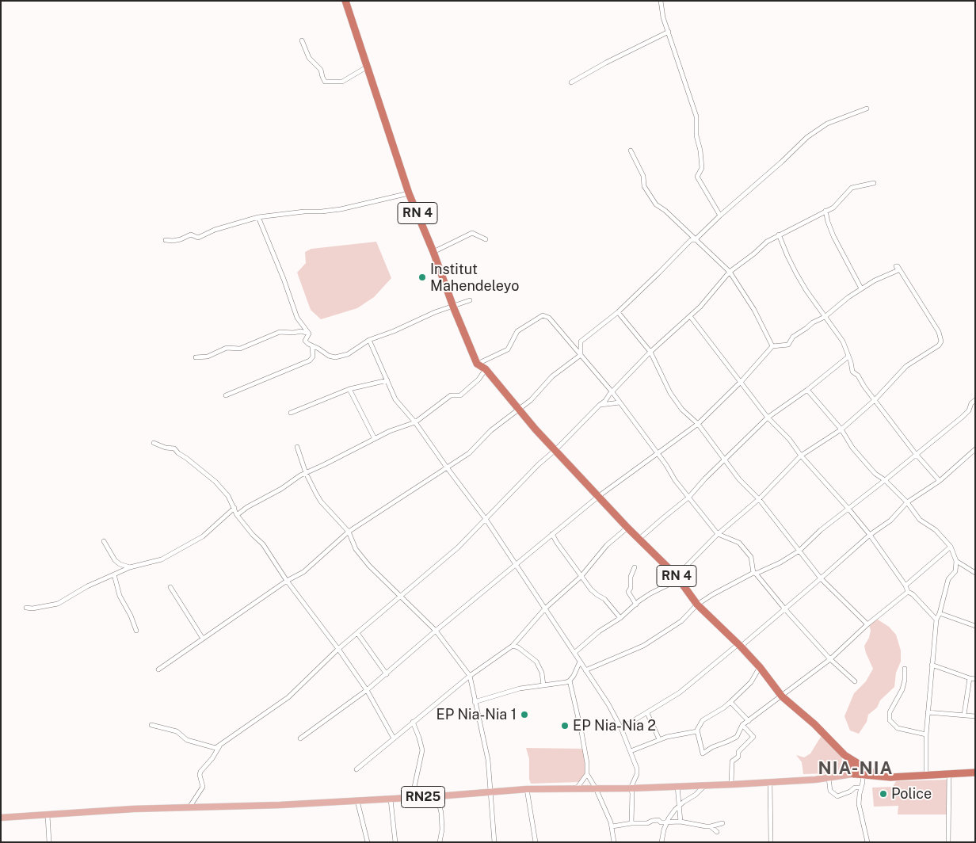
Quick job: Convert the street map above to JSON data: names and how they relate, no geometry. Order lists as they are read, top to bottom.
{
  "streets": {
    "highway": ["RN 4"],
    "main road": ["RN25"]
  },
  "crossings": [
    ["RN 4", "RN25"]
  ],
  "districts": ["NIA-NIA"],
  "places": [
    "Institut Mahendeleyo",
    "EP Nia-Nia 1",
    "EP Nia-Nia 2",
    "Police"
  ]
}
